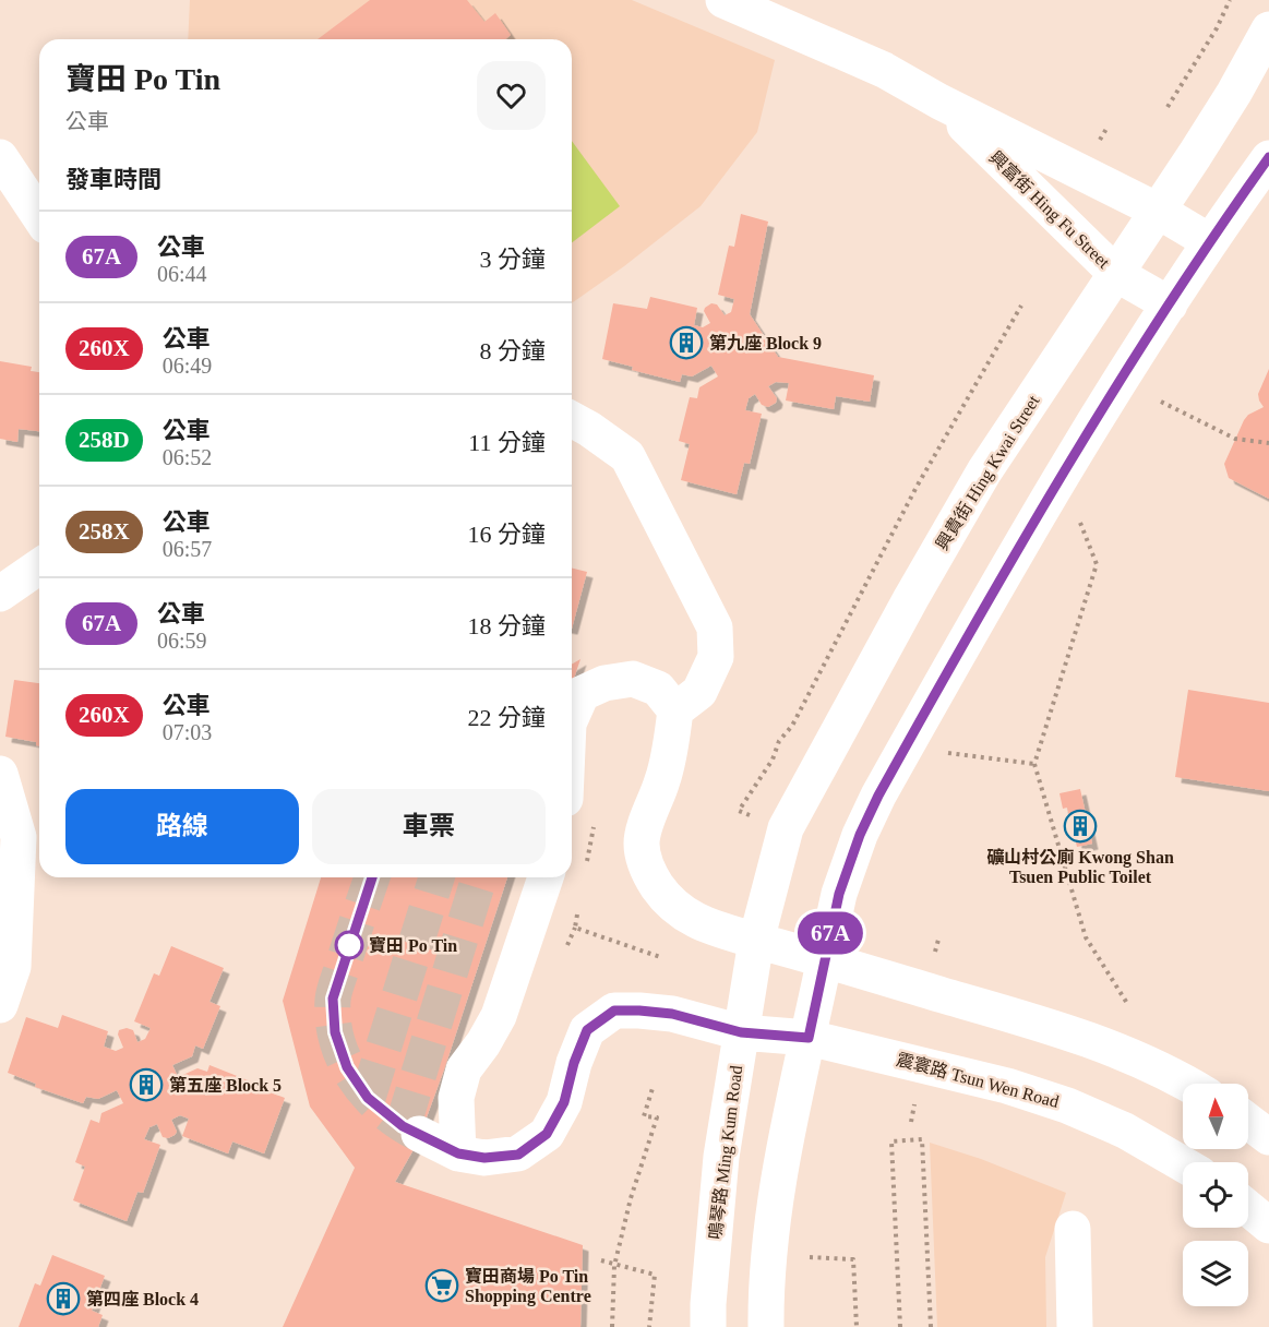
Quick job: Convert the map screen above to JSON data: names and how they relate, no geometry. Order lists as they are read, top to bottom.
{
  "streets": {
    "street": [
      "興富街 Hing Fu Street",
      "興貴街 Hing Kwai Street",
      "震寰路 Tsun Wen Road",
      "鳴琴路 Ming Kum Road"
    ]
  },
  "crossings": [
    ["興富街 Hing Fu Street", "興貴街 Hing Kwai Street"],
    ["興貴街 Hing Kwai Street", "鳴琴路 Ming Kum Road"],
    ["震寰路 Tsun Wen Road", "鳴琴路 Ming Kum Road"]
  ],
  "places": {
    "building": [
      "第九座 Block 9",
      "礦山村公廁 Kwong Shan Tsuen Public Toilet",
      "第五座 Block 5",
      "第四座 Block 4"
    ],
    "other": ["寶田 Po Tin"],
    "supermarket": ["寶田商場 Po Tin Shopping Centre"]
  },
  "lines": ["bus line 67A"],
  "north": "top",
  "page": {
    "on_map": "67A",
    "heading": [
      ["寶田 Po Tin", "公車"],
      "發車時間"
    ],
    "list": [
      {
        "mark": "67A",
        "name": "公車",
        "note": "06:44",
        "value": "3 分鐘"
      },
      {
        "mark": "260X",
        "name": "公車",
        "note": "06:49",
        "value": "8 分鐘"
      },
      {
        "mark": "258D",
        "name": "公車",
        "note": "06:52",
        "value": "11 分鐘"
      },
      {
        "mark": "258X",
        "name": "公車",
        "note": "06:57",
        "value": "16 分鐘"
      },
      {
        "mark": "67A",
        "name": "公車",
        "note": "06:59",
        "value": "18 分鐘"
      },
      {
        "mark": "260X",
        "name": "公車",
        "note": "07:03",
        "value": "22 分鐘"
      }
    ],
    "buttons": ["路線", "車票"]
  }
}
